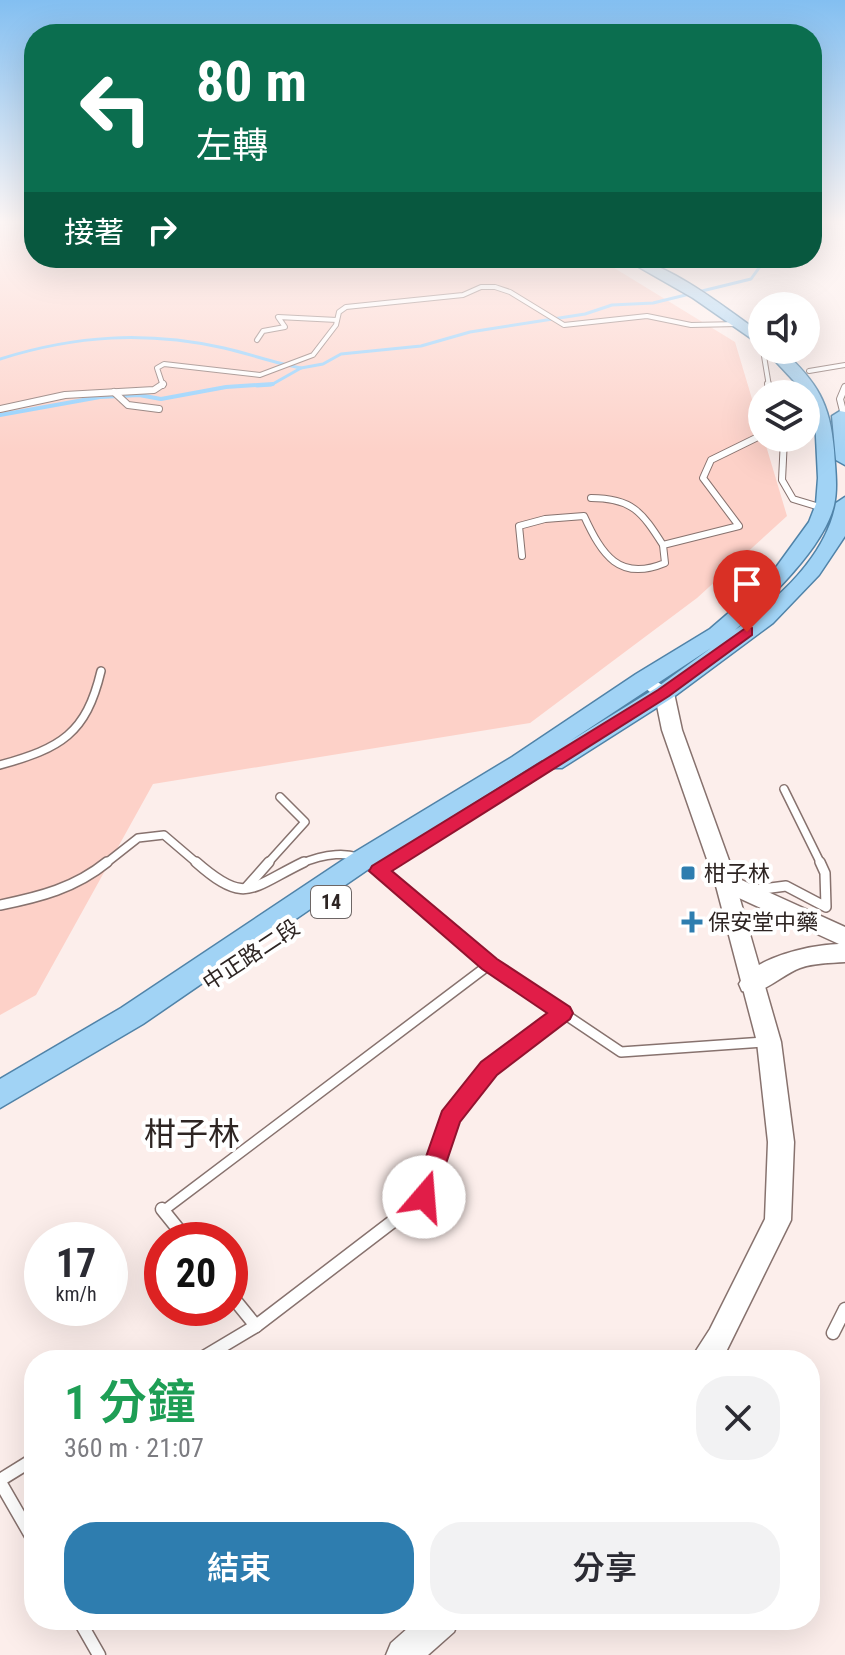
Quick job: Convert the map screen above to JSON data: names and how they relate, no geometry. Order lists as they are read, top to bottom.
{
  "streets": {
    "main road": ["14", "中正路二段"]
  },
  "districts": ["柑子林"],
  "places": {
    "transit": ["柑子林"],
    "health": ["保安堂中藥"]
  },
  "page": {
    "turn": ["80 m", "左轉"],
    "then": "接著",
    "speed": "17 km/h",
    "limit": "20",
    "heading": ["1 分鐘", "360 m · 21:07"],
    "buttons": ["結束", "分享"]
  }
}
